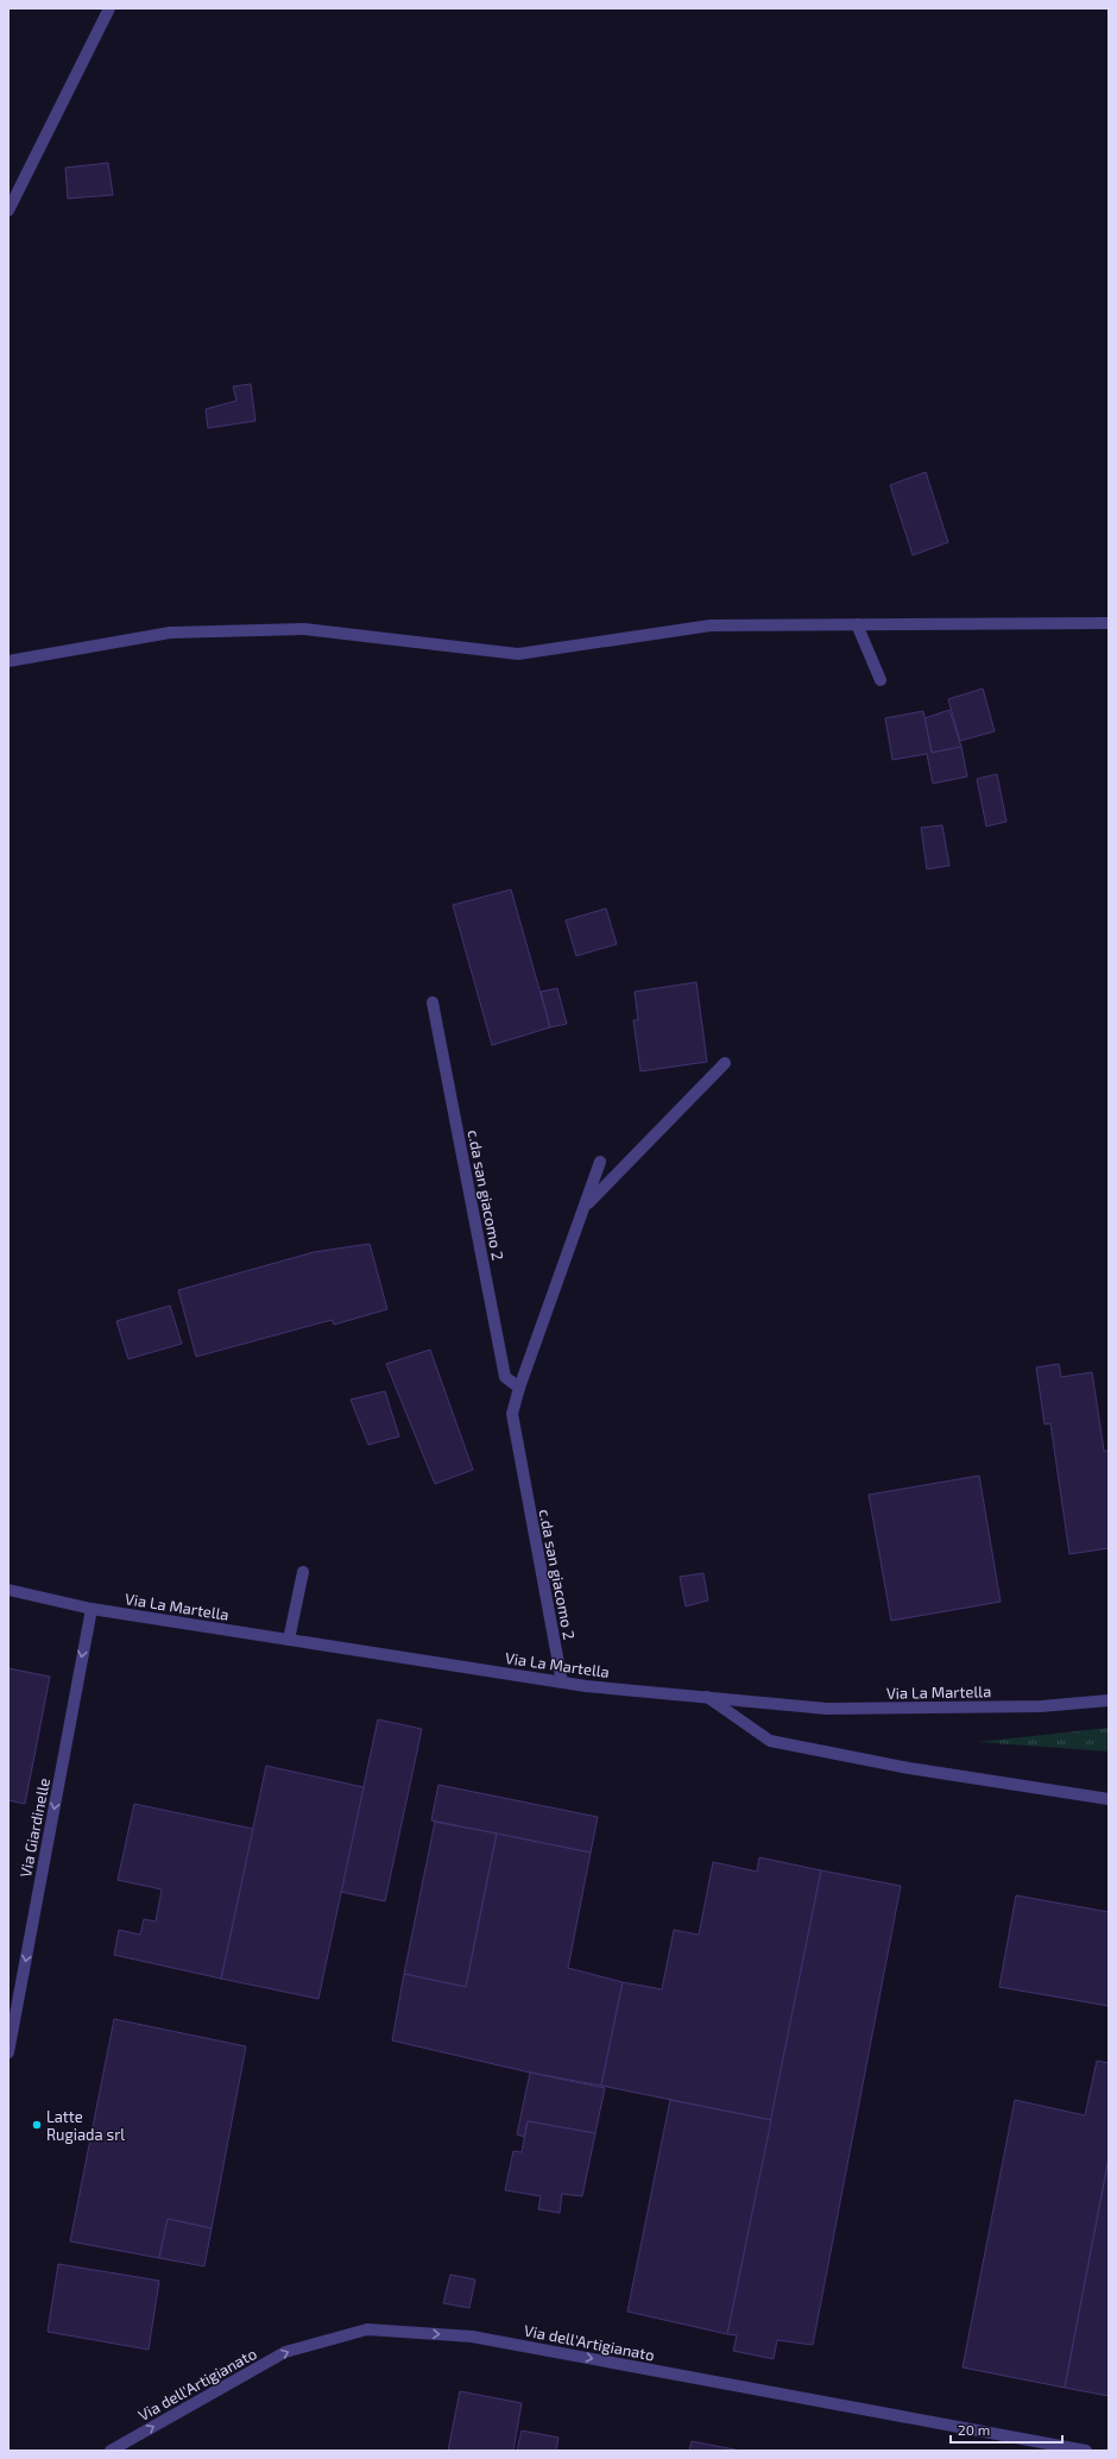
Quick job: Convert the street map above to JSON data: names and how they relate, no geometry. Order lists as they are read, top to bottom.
{
  "streets": {
    "street": [
      "c.da san giacomo 2",
      "Via La Martella",
      "Via Giardinelle",
      "Via dell'Artigianato"
    ]
  },
  "crossings": [
    ["c.da san giacomo 2", "Via La Martella"],
    ["Via La Martella", "Via Giardinelle"]
  ],
  "one_way": ["Via Giardinelle", "Via dell'Artigianato"],
  "places": ["Latte Rugiada srl"],
  "scale_bar": "20 m"
}
